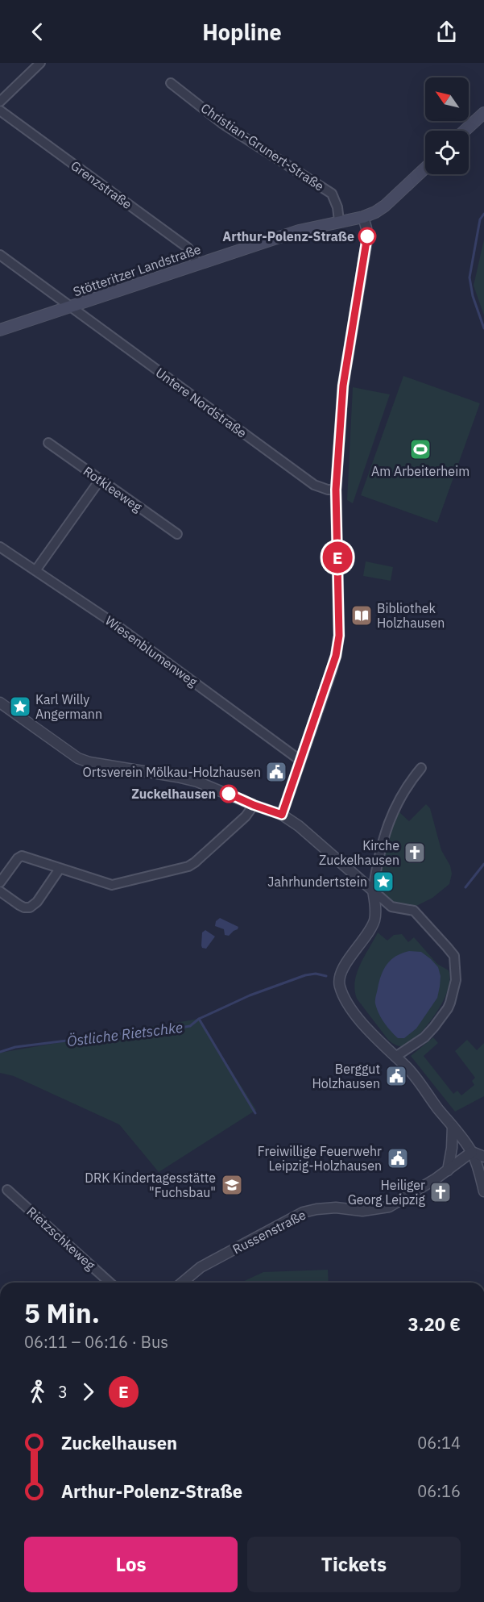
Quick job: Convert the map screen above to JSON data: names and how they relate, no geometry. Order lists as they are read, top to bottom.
{
  "streets": {
    "main road": ["Stötteritzer Landstraße"],
    "street": [
      "Christian-Grunert-Straße",
      "Grenzstraße",
      "Untere Nordstraße",
      "Rotkleeweg",
      "Wiesenblumenweg",
      "Russenstraße",
      "Rietzschkeweg"
    ]
  },
  "crossings": [
    ["Christian-Grunert-Straße", "Stötteritzer Landstraße"],
    ["Grenzstraße", "Stötteritzer Landstraße"],
    ["Stötteritzer Landstraße", "Untere Nordstraße"]
  ],
  "water": ["Östliche Rietschke"],
  "places": {
    "other": ["Arthur-Polenz-Straße", "Zuckelhausen"],
    "sports": ["Am Arbeiterheim"],
    "library": ["Bibliothek Holzhausen"],
    "place": ["Karl Willy Angermann", "Jahrhundertstein"],
    "public building": ["Ortsverein Mölkau-Holzhausen", "Berggut Holzhausen", "Freiwillige Feuerwehr Leipzig-Holzhausen"],
    "church": ["Kirche Zuckelhausen", "Heiliger Georg Leipzig"],
    "school or university": ["DRK Kindertagesstätte \"Fuchsbau\""]
  },
  "lines": ["bus line E"],
  "north": "top left",
  "page": {
    "header": "Hopline",
    "on_map": "E",
    "heading": ["5 Min.", "06:11 – 06:16 · Bus", "3.20 €"],
    "legs": ["3", "E"],
    "list": [
      {
        "name": "Zuckelhausen",
        "value": "06:14"
      },
      {
        "name": "Arthur-Polenz-Straße",
        "value": "06:16"
      }
    ],
    "buttons": ["Los", "Tickets"]
  }
}
